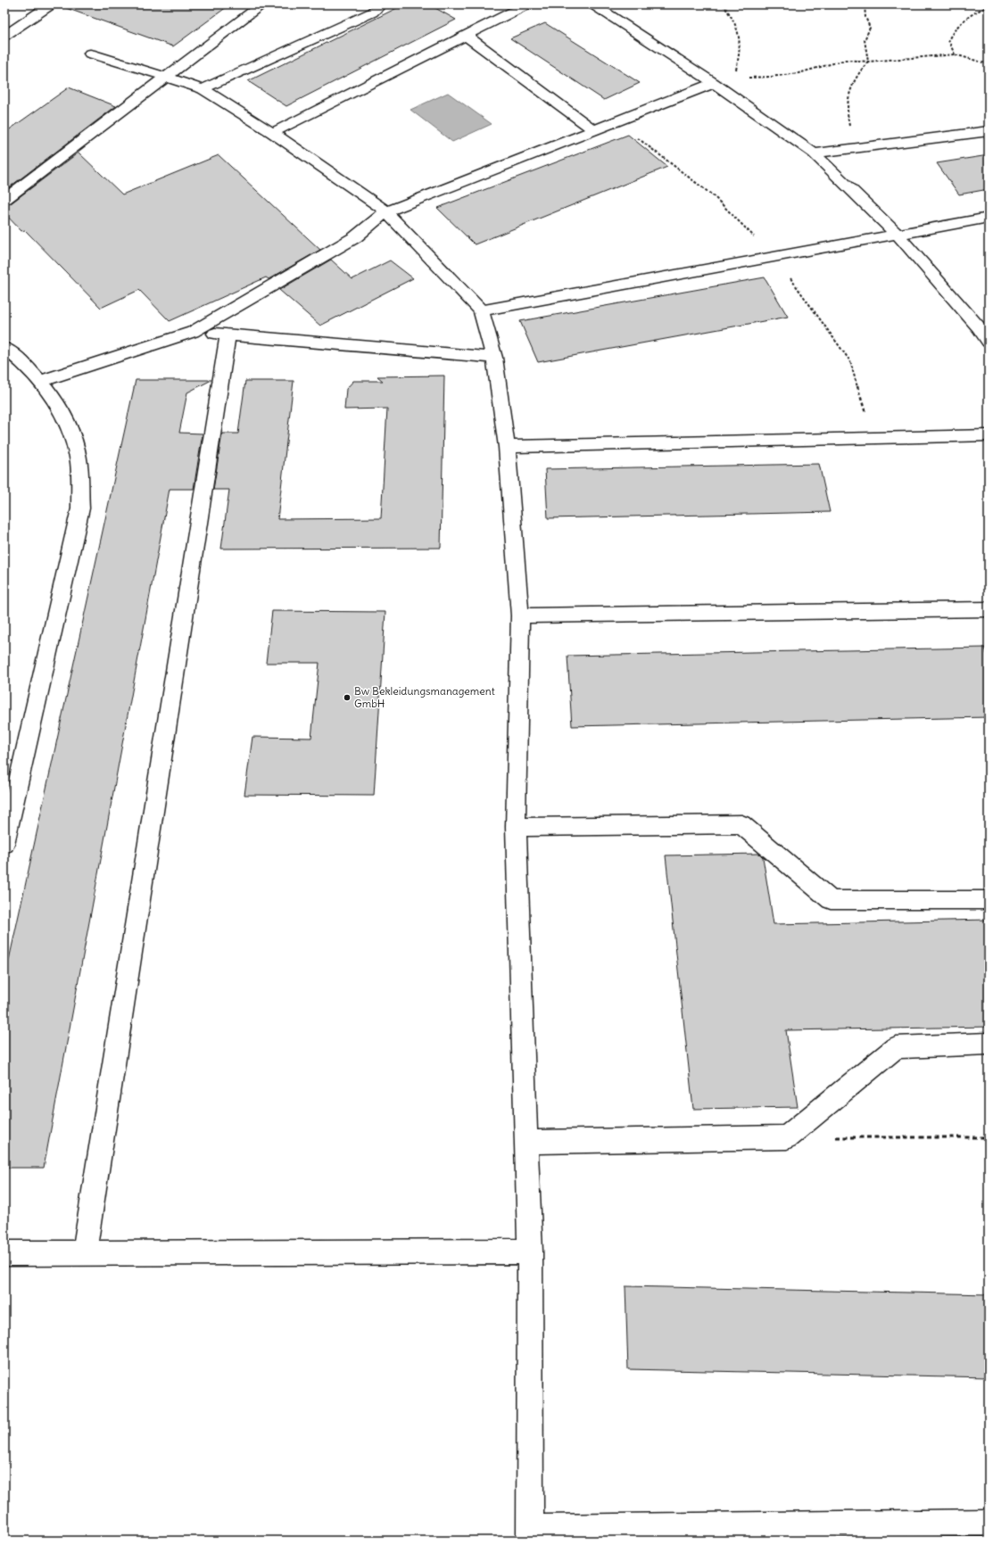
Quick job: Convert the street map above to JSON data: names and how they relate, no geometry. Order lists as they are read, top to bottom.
{
  "places": ["Bw Bekleidungsmanagement GmbH"]
}
